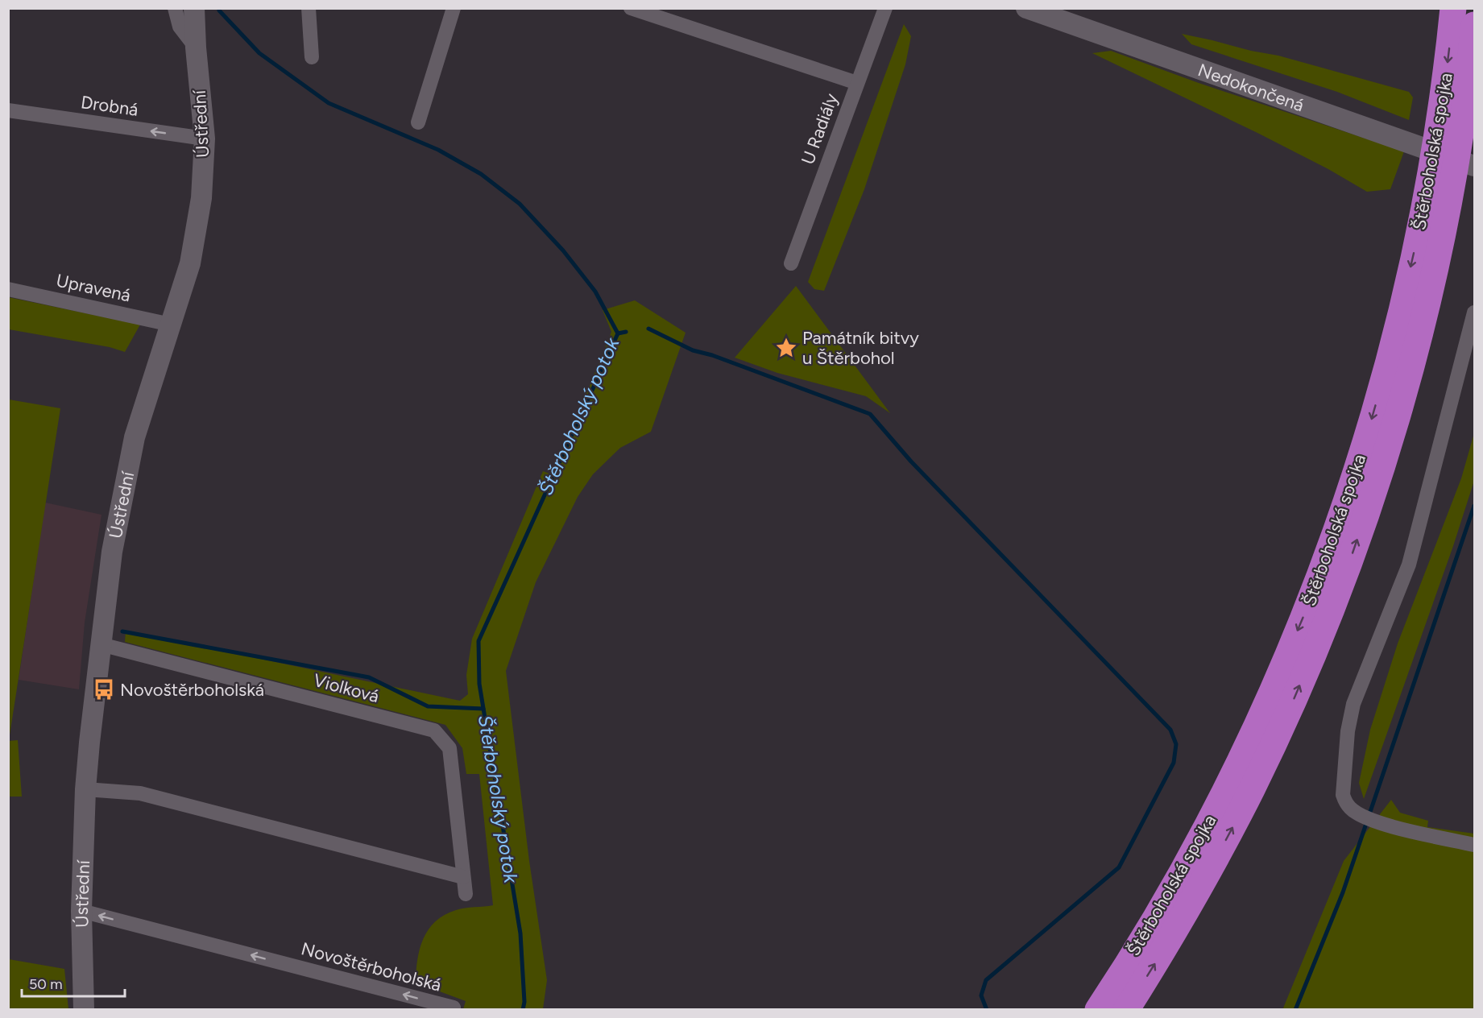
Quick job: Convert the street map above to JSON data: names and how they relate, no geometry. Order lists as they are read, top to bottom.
{
  "streets": {
    "highway": ["Štěrboholská spojka"],
    "street": [
      "Nedokončená",
      "Drobná",
      "Ústřední",
      "U Radiály",
      "Upravená",
      "Violková",
      "Novoštěrboholská"
    ]
  },
  "crossings": [
    ["Drobná", "Ústřední"],
    ["Ústřední", "Upravená"],
    ["Ústřední", "Violková"],
    ["Ústřední", "Novoštěrboholská"]
  ],
  "one_way": ["Drobná"],
  "water": ["Štěrboholský potok"],
  "places": {
    "place": ["Památník bitvy u Štěrbohol"],
    "bus stop": ["Novoštěrboholská"]
  },
  "scale_bar": "50 m"
}
